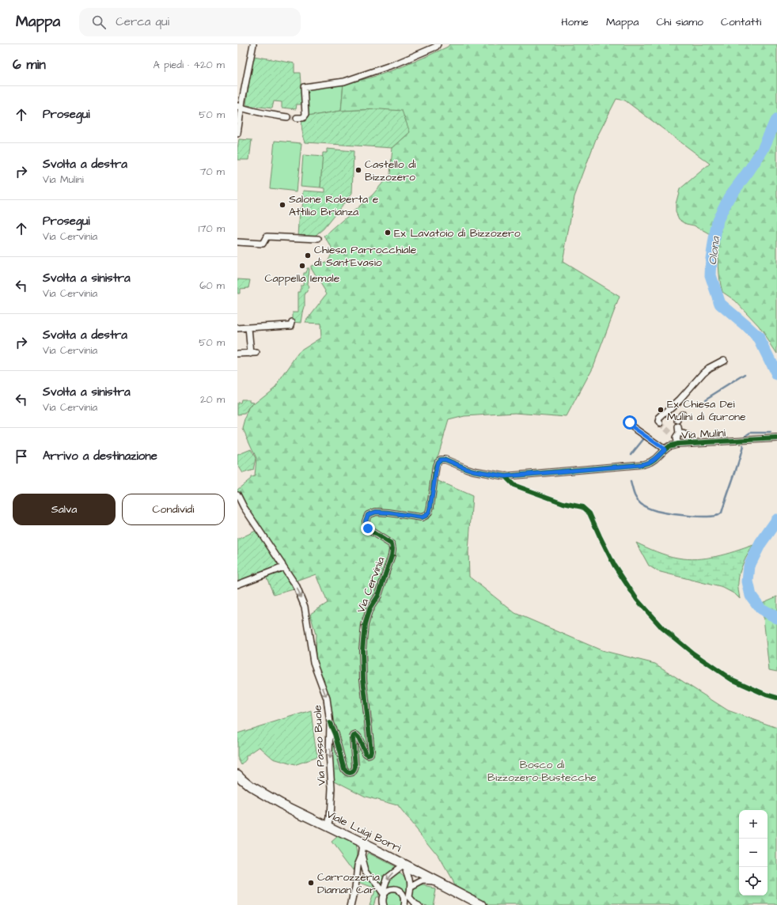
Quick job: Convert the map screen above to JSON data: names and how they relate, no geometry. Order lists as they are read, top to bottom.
{
  "streets": {
    "main road": ["Viale Luigi Borri"],
    "street": ["Via Mulini", "Via Cervinia", "Via Passo Buole"]
  },
  "crossings": [
    ["Via Mulini", "Via Cervinia"],
    ["Via Cervinia", "Via Passo Buole"],
    ["Via Passo Buole", "Viale Luigi Borri"]
  ],
  "one_way": ["Via Passo Buole"],
  "water": ["Olona"],
  "parks": ["Bosco di Bizzozero-Bustecche"],
  "places": [
    "Castello di Bizzozero",
    "Salone Roberta e Attilio Brianza",
    "Ex Lavatoio di Bizzozero",
    "Chiesa Parrocchiale di Sant'Evasio",
    "Cappella Iemale",
    "Ex Chiesa Dei Mulini di Gurone",
    "Carrozzeria Diaman Car"
  ],
  "page": {
    "header": "Mappa",
    "search": "Cerca qui",
    "nav": [
      "Home",
      "Mappa",
      "Chi siamo",
      "Contatti"
    ],
    "heading": ["6 min", "A piedi · 420 m"],
    "list": [
      ["Prosegui", "50 m"],
      ["Svolta a destra", "Via Mulini", "70 m"],
      ["Prosegui", "Via Cervinia", "170 m"],
      ["Svolta a sinistra", "Via Cervinia", "60 m"],
      ["Svolta a destra", "Via Cervinia", "50 m"],
      ["Svolta a sinistra", "Via Cervinia", "20 m"],
      "Arrivo a destinazione"
    ],
    "buttons": ["Salva", "Condividi"],
    "map_buttons": ["+", "−"]
  }
}
